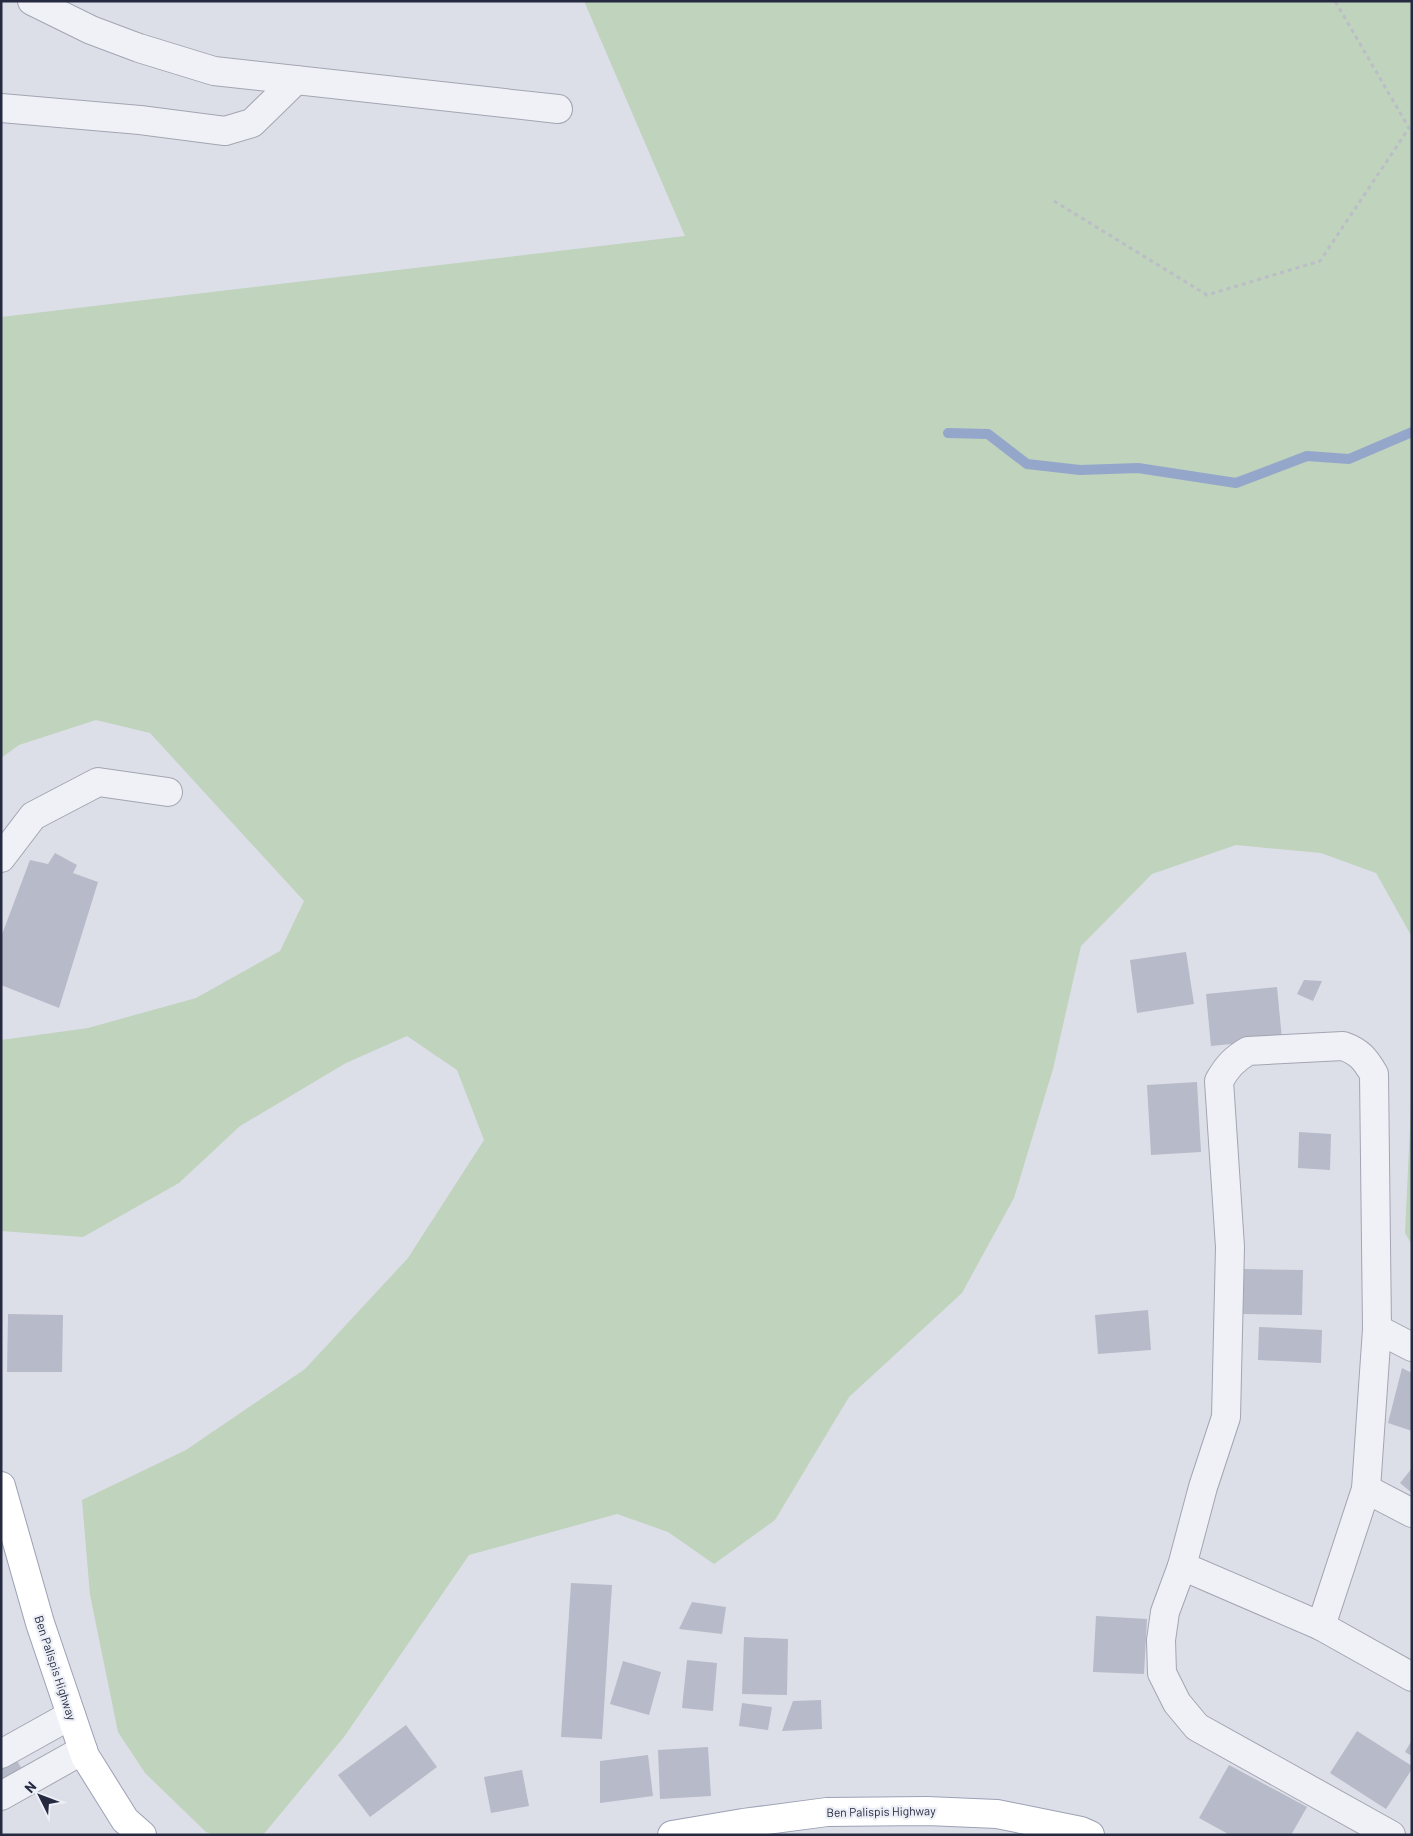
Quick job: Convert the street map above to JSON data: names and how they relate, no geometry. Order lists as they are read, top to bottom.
{
  "streets": {
    "main road": ["Ben Palispis Highway"]
  },
  "north": "top left"
}
